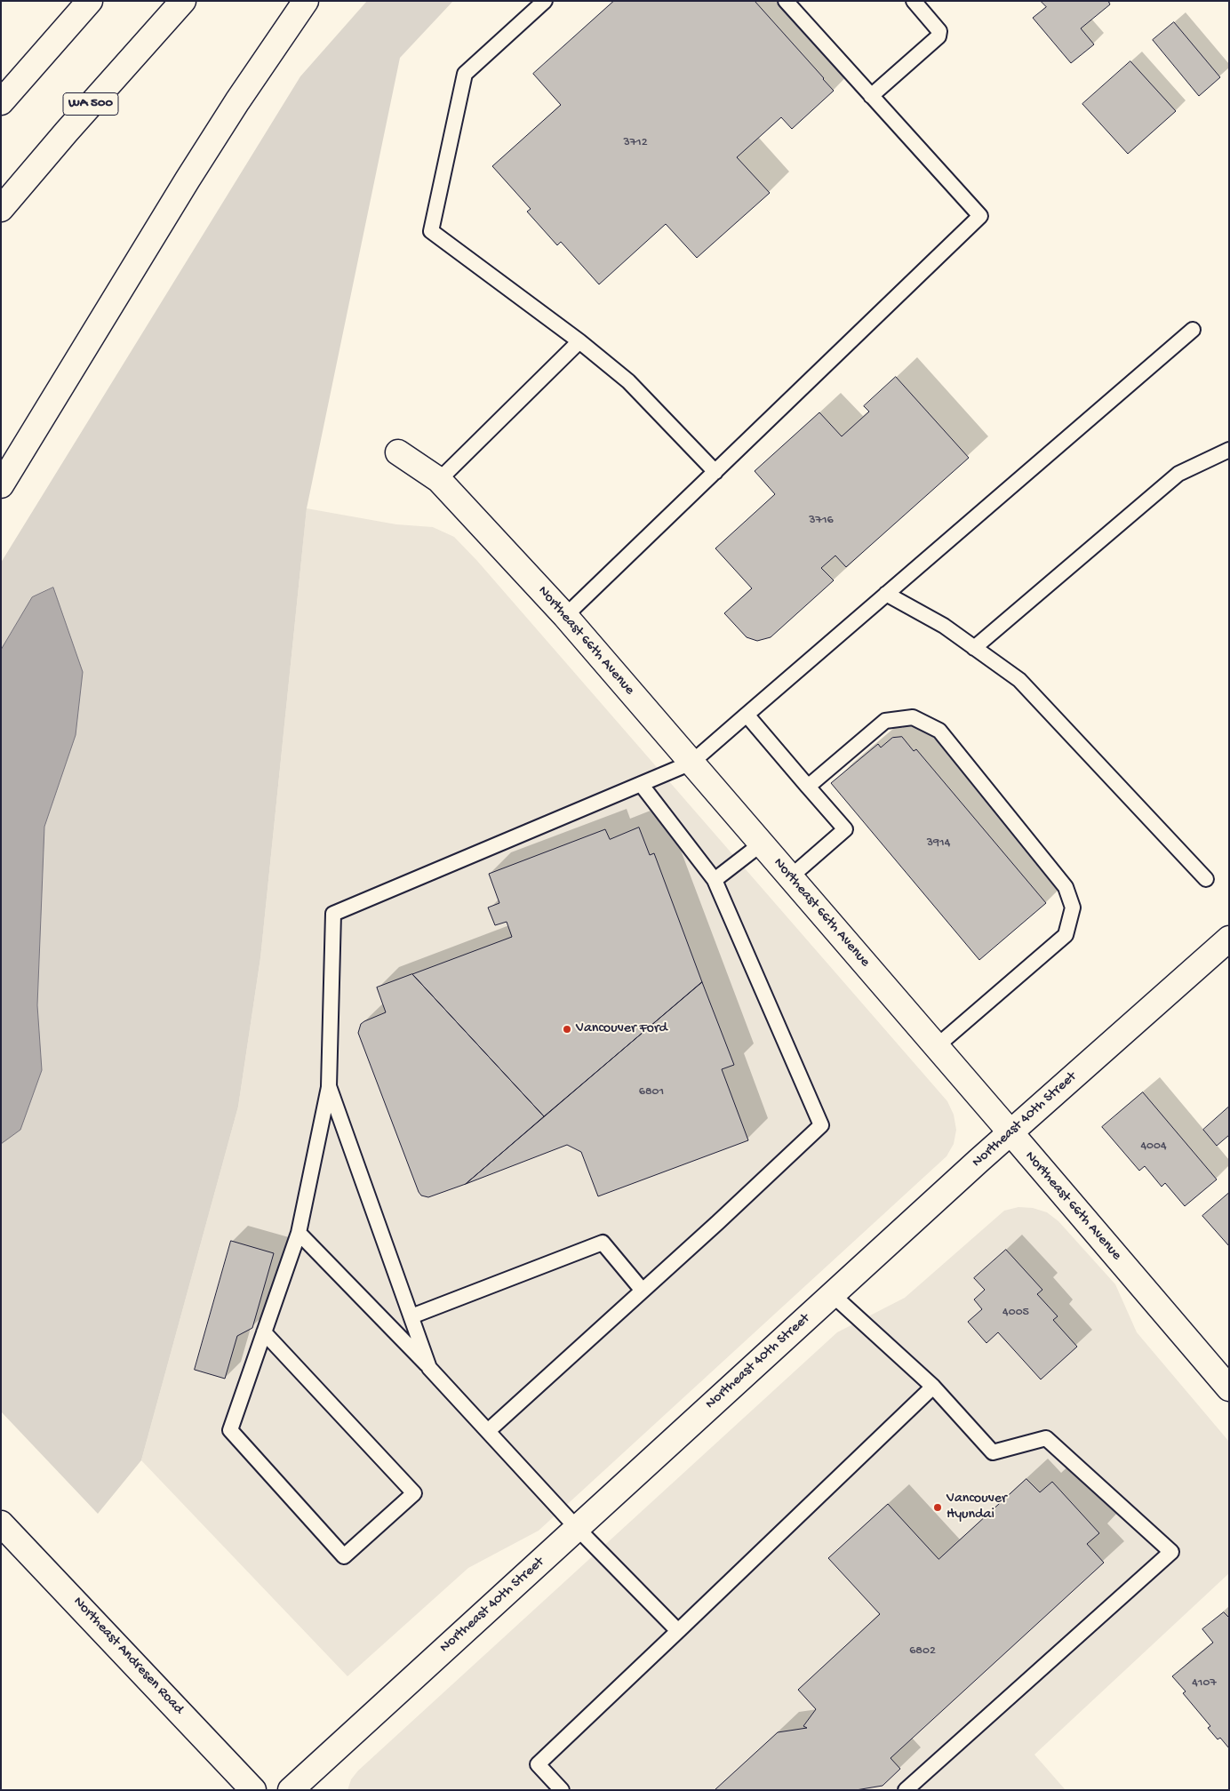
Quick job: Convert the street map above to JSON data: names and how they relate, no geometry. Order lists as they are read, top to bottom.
{
  "streets": {
    "main road": [
      "WA 500",
      "Northeast 66th Avenue",
      "Northeast 40th Street",
      "Northeast Andresen Road"
    ]
  },
  "crossings": [
    ["Northeast 66th Avenue", "Northeast 40th Street"]
  ],
  "places": ["Vancouver Ford", "Vancouver Hyundai"],
  "house_numbers": [
    "3712",
    "3716",
    "3914",
    "6801",
    "4004",
    "4005",
    "6802",
    "4107"
  ]
}
